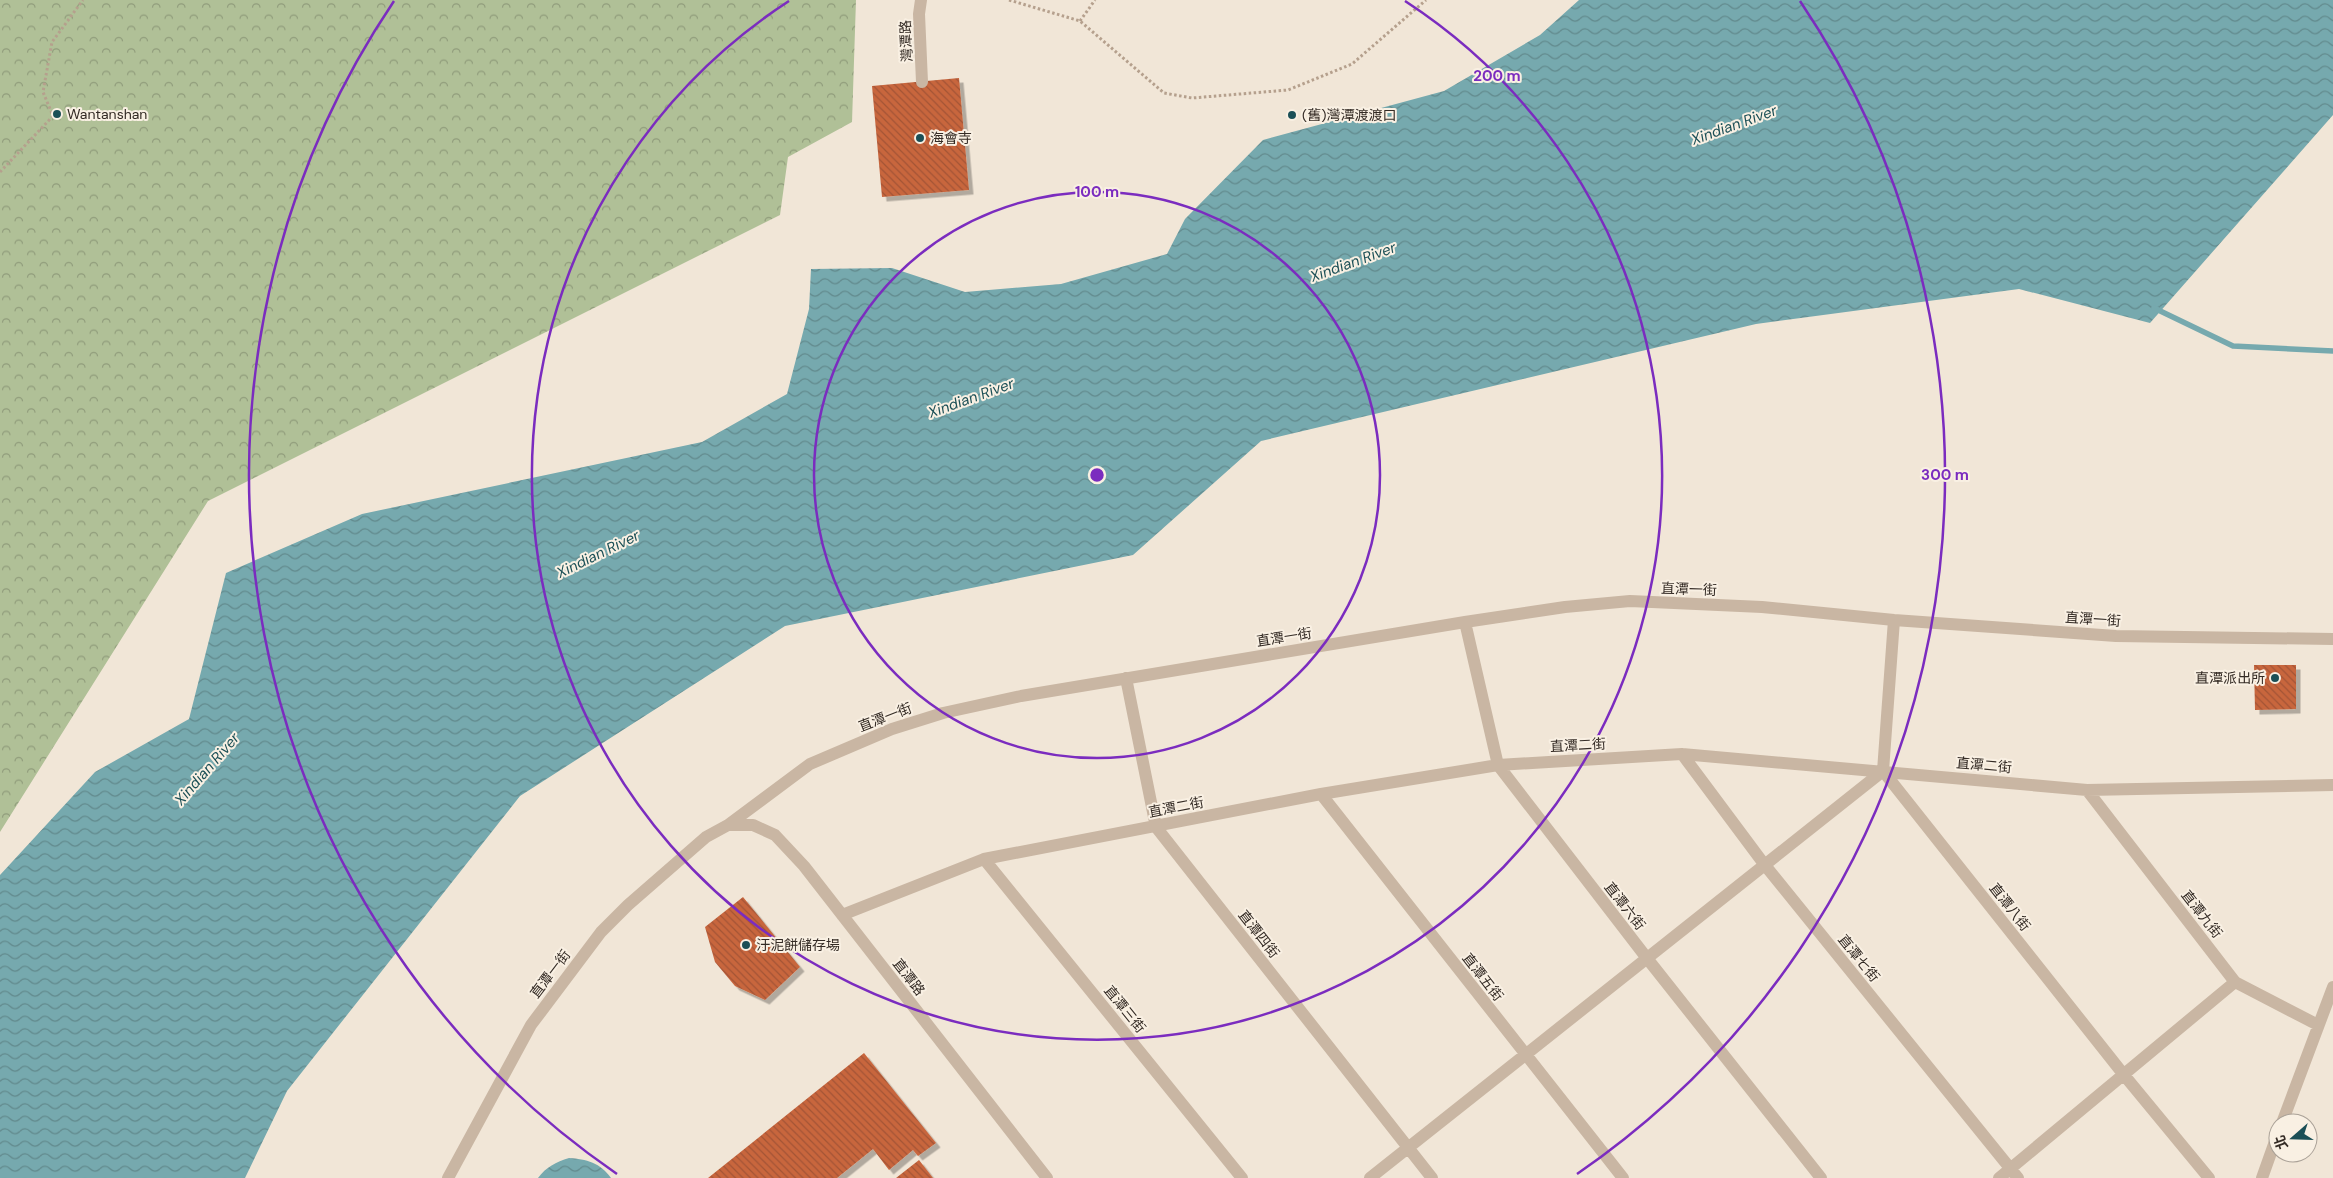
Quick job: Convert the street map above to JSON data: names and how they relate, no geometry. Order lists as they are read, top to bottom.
{
  "streets": {
    "street": [
      "灣潭路",
      "直潭一街",
      "直潭二街",
      "直潭六街",
      "直潭八街",
      "直潭九街",
      "直潭四街",
      "直潭七街",
      "直潭路",
      "直潭五街",
      "直潭三街"
    ]
  },
  "crossings": [
    ["直潭一街", "直潭六街"],
    ["直潭一街", "直潭四街"],
    ["直潭一街", "直潭路"],
    ["直潭二街", "直潭六街"],
    ["直潭二街", "直潭八街"],
    ["直潭二街", "直潭九街"],
    ["直潭二街", "直潭四街"],
    ["直潭二街", "直潭七街"],
    ["直潭二街", "直潭路"],
    ["直潭二街", "直潭五街"],
    ["直潭二街", "直潭三街"]
  ],
  "water": ["Xindian River"],
  "places": [
    "Wantanshan",
    "(舊)灣潭渡渡口",
    "海會寺",
    "直潭派出所",
    "汙泥餅儲存場"
  ],
  "north": "left",
  "rings": ["200 m", "100 m", "300 m"]
}
